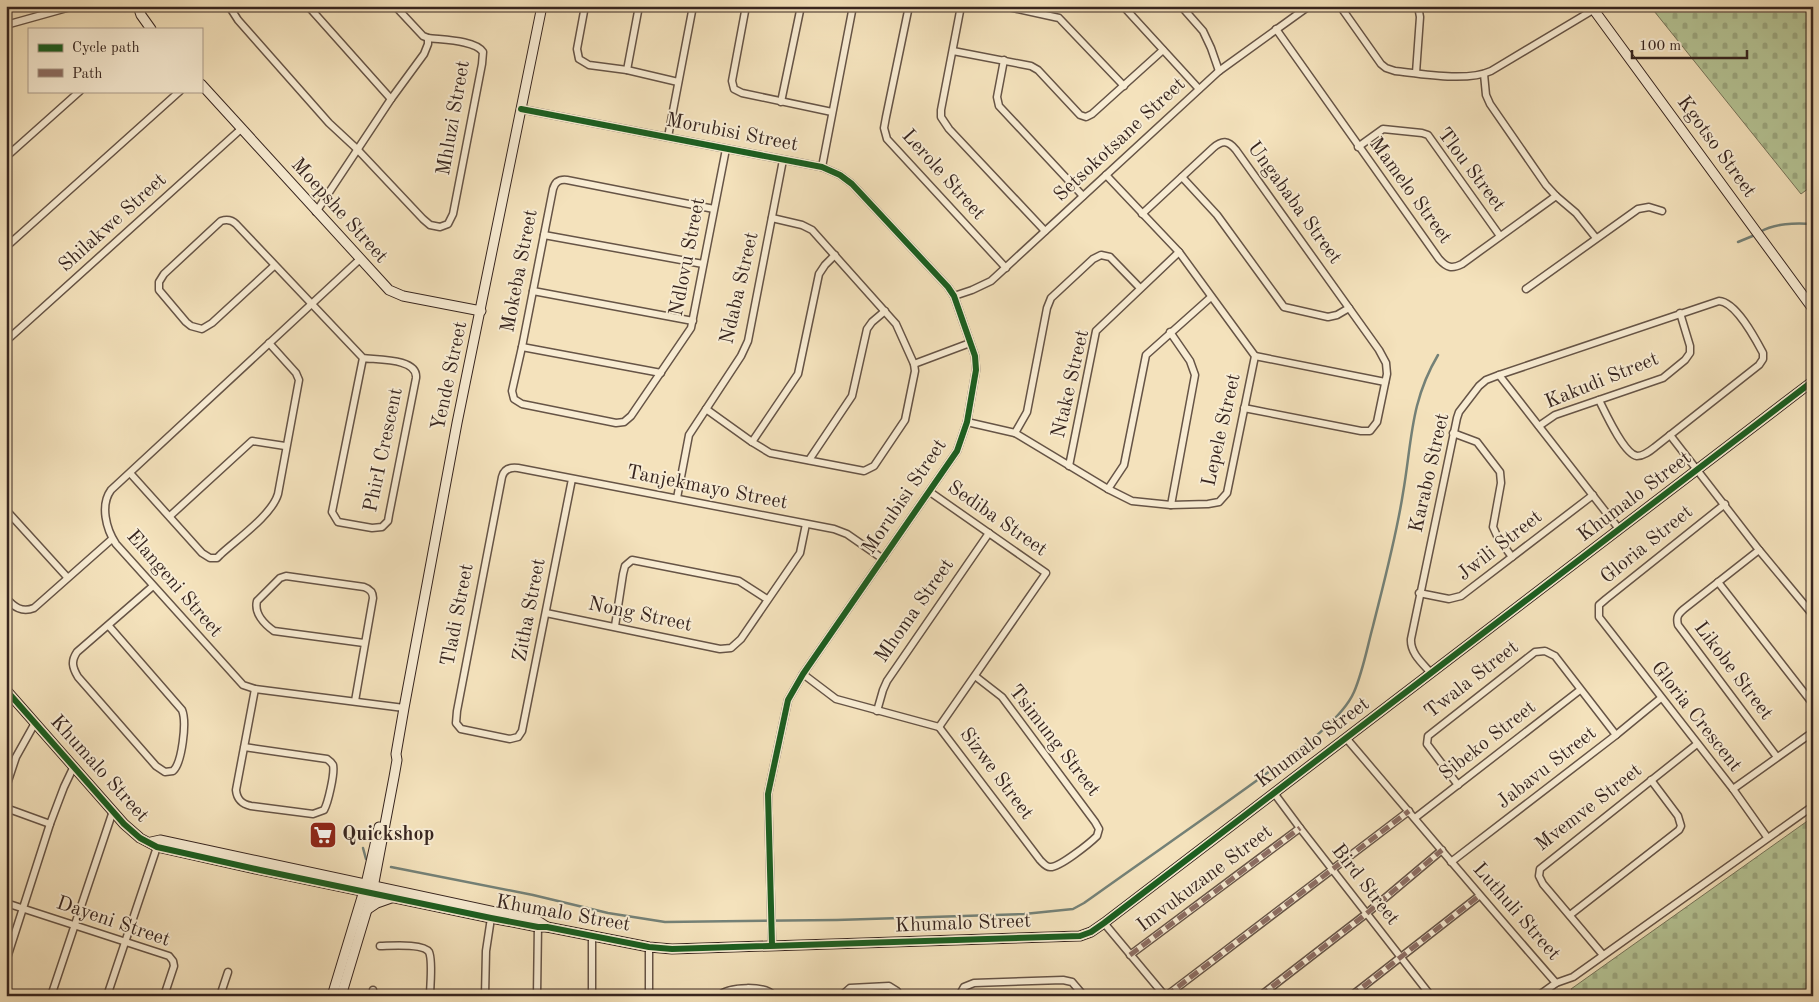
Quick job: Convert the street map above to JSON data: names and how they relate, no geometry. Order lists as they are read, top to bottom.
{
  "streets": {
    "street": [
      "Mhluzi Street",
      "Morubisi Street",
      "Setsokotsane Street",
      "Kgotso Street",
      "Tlou Street",
      "Lerole Street",
      "Mamelo Street",
      "Ungababa Street",
      "Moepshe Street",
      "Shilakwe Street",
      "Ndlovu Street",
      "Mokeba Street",
      "Ndaba Street",
      "Yende Street",
      "Kakudi Street",
      "Ntake Street",
      "Lepele Street",
      "PhirI Crescent",
      "Karabo Street",
      "Tanjekmayo Street",
      "Khumalo Street",
      "Sediba Street",
      "Gloria Street",
      "Jwili Street",
      "Elangeni Street",
      "Zitha Street",
      "Mhoma Street",
      "Tladi Street",
      "Nong Street",
      "Likobe Street",
      "Twala Street",
      "Gloria Crescent",
      "Tsimung Street",
      "Sibeko Street",
      "Jabavu Street",
      "Sizwe Street",
      "Mvemve Street",
      "Imvukuzane Street",
      "Bird Street",
      "Luthuli Street",
      "Dayeni Street"
    ]
  },
  "crossings": [
    ["Mhluzi Street", "Moepshe Street"],
    ["Morubisi Street", "Setsokotsane Street"],
    ["Morubisi Street", "Ndlovu Street"],
    ["Morubisi Street", "Ndaba Street"],
    ["Morubisi Street", "Yende Street"],
    ["Morubisi Street", "Lepele Street"],
    ["Morubisi Street", "Tanjekmayo Street"],
    ["Morubisi Street", "Khumalo Street"],
    ["Morubisi Street", "Sediba Street"],
    ["Setsokotsane Street", "Lerole Street"],
    ["Setsokotsane Street", "Mamelo Street"],
    ["Setsokotsane Street", "Lepele Street"],
    ["Tlou Street", "Mamelo Street"],
    ["Ungababa Street", "Lepele Street"],
    ["Moepshe Street", "Shilakwe Street"],
    ["Moepshe Street", "Yende Street"],
    ["Moepshe Street", "Elangeni Street"],
    ["Ndlovu Street", "Mokeba Street"],
    ["Ndaba Street", "Tanjekmayo Street"],
    ["Yende Street", "Khumalo Street"],
    ["Yende Street", "Elangeni Street"],
    ["Kakudi Street", "Karabo Street"],
    ["Ntake Street", "Lepele Street"],
    ["Karabo Street", "Khumalo Street"],
    ["Karabo Street", "Jwili Street"],
    ["Tanjekmayo Street", "Zitha Street"],
    ["Tanjekmayo Street", "Tladi Street"],
    ["Khumalo Street", "Bird Street"],
    ["Khumalo Street", "Luthuli Street"],
    ["Sediba Street", "Mhoma Street"],
    ["Sediba Street", "Sizwe Street"],
    ["Gloria Street", "Gloria Crescent"],
    ["Zitha Street", "Tladi Street"],
    ["Zitha Street", "Nong Street"],
    ["Twala Street", "Sibeko Street"],
    ["Twala Street", "Jabavu Street"],
    ["Gloria Crescent", "Jabavu Street"],
    ["Gloria Crescent", "Mvemve Street"],
    ["Gloria Crescent", "Luthuli Street"],
    ["Tsimung Street", "Sizwe Street"],
    ["Sibeko Street", "Luthuli Street"],
    ["Jabavu Street", "Luthuli Street"],
    ["Mvemve Street", "Luthuli Street"],
    ["Imvukuzane Street", "Bird Street"]
  ],
  "places": {
    "supermarket": ["Quickshop"]
  },
  "legend": ["Cycle path", "Path"],
  "scale_bar": "100 m"
}
